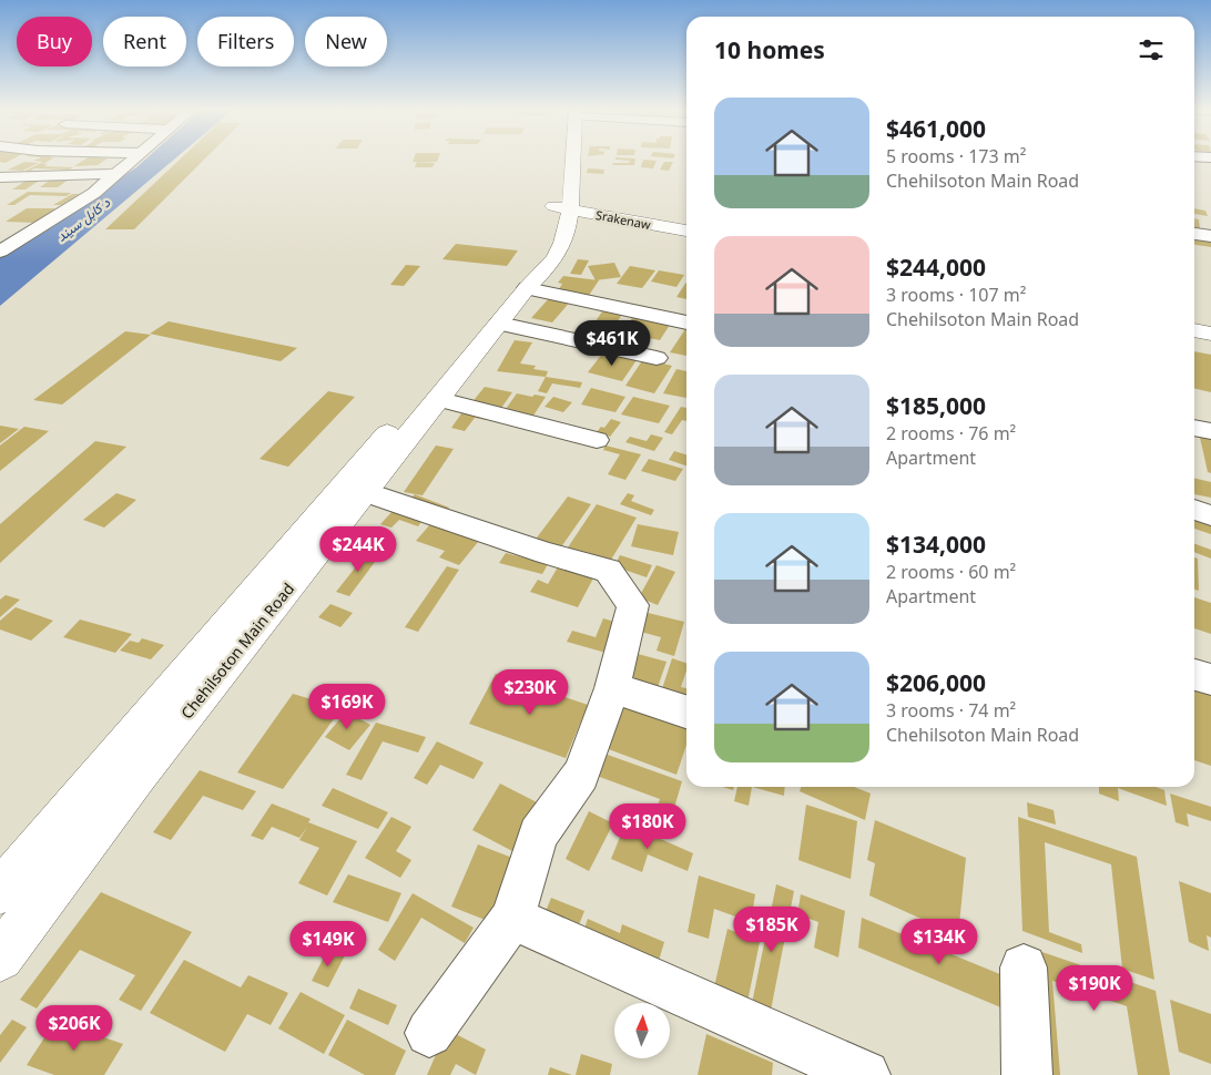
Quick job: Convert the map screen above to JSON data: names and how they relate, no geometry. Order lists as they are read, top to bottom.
{
  "streets": {
    "main road": ["Srakenaw", "Chehilsoton Main Road"]
  },
  "crossings": [
    ["Srakenaw", "Chehilsoton Main Road"]
  ],
  "water": ["د کابل سيند"],
  "north": "top",
  "page": {
    "chip": [
      "Buy",
      "Rent",
      "Filters",
      "New"
    ],
    "heading": "10 homes",
    "list": [
      {
        "name": "$461,000",
        "note": "5 rooms · 173 m² · Chehilsoton Main Road"
      },
      {
        "name": "$244,000",
        "note": "3 rooms · 107 m² · Chehilsoton Main Road"
      },
      {
        "name": "$185,000",
        "note": "2 rooms · 76 m² · Apartment"
      },
      {
        "name": "$134,000",
        "note": "2 rooms · 60 m² · Apartment"
      },
      {
        "name": "$206,000",
        "note": "3 rooms · 74 m² · Chehilsoton Main Road"
      }
    ],
    "price": [
      "$461K",
      "$244K",
      "$230K",
      "$169K",
      "$180K",
      "$185K",
      "$134K",
      "$149K",
      "$190K",
      "$206K"
    ]
  }
}
